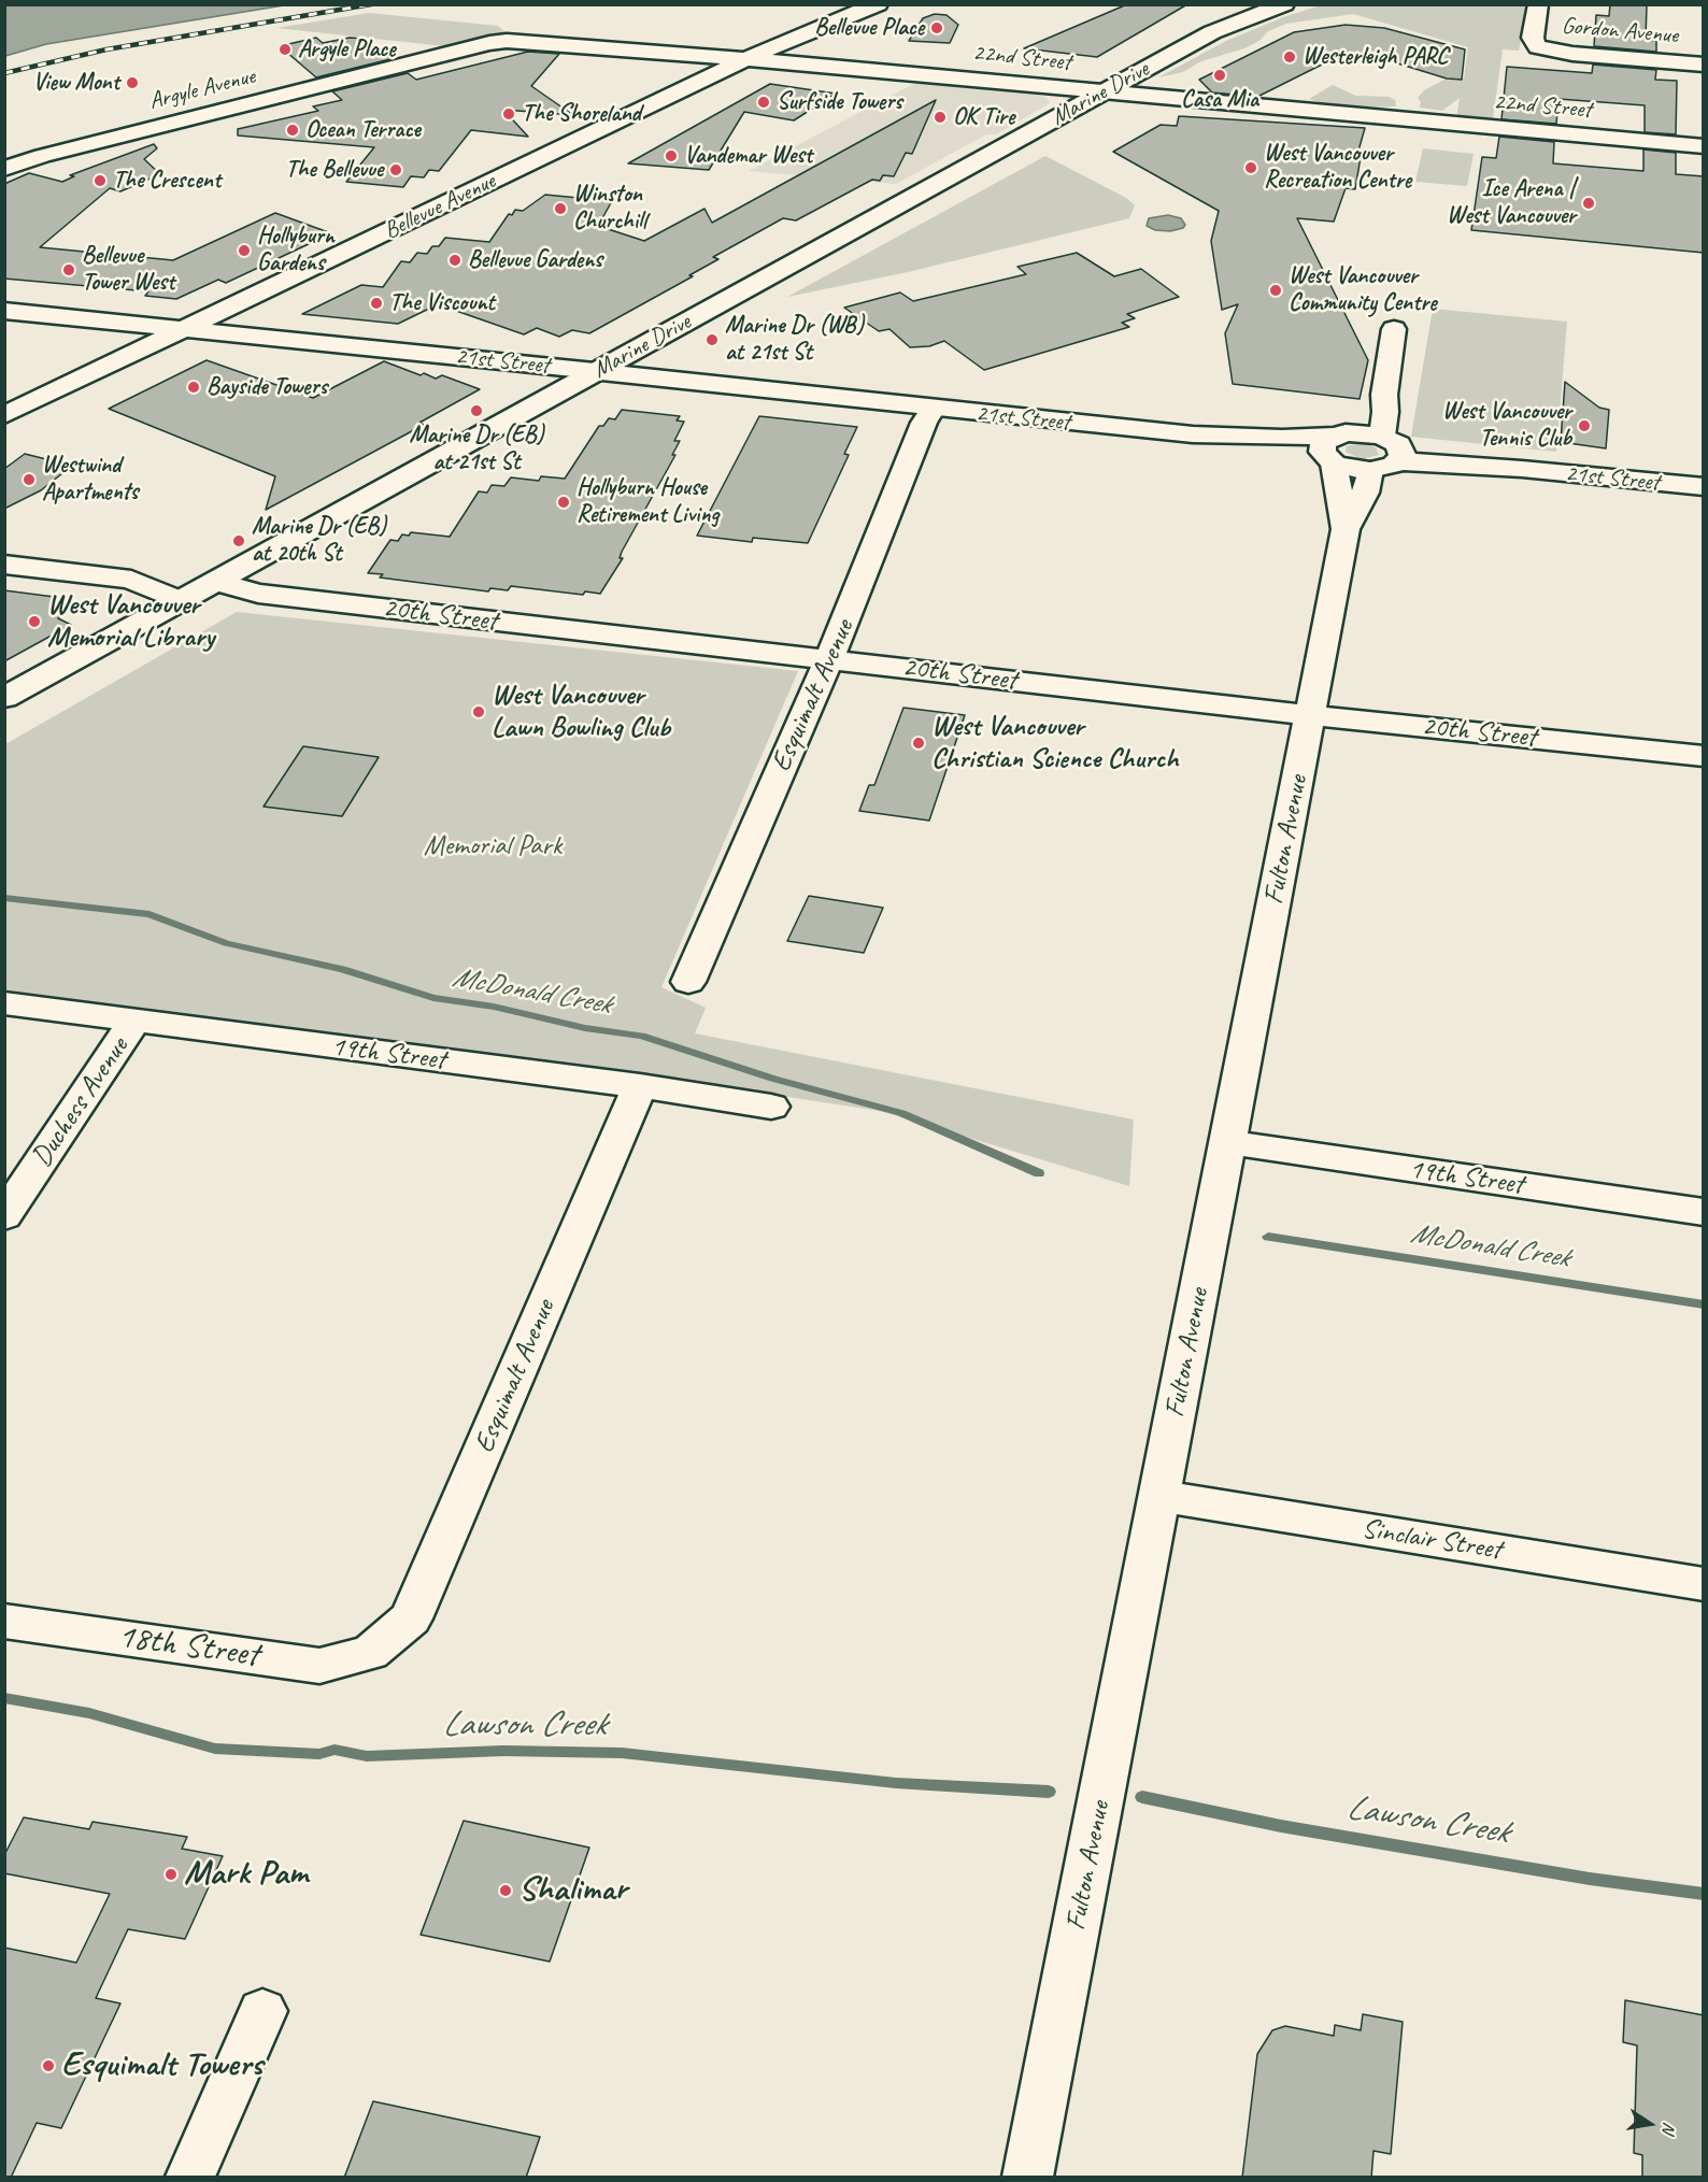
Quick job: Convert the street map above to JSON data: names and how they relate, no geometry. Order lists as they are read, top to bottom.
{
  "streets": {
    "street": [
      "Gordon Avenue",
      "22nd Street",
      "Argyle Avenue",
      "Marine Drive",
      "Bellevue Avenue",
      "21st Street",
      "20th Street",
      "Esquimalt Avenue",
      "Fulton Avenue",
      "19th Street",
      "Duchess Avenue",
      "Sinclair Street",
      "18th Street"
    ]
  },
  "crossings": [
    ["22nd Street", "Argyle Avenue"],
    ["22nd Street", "Marine Drive"],
    ["22nd Street", "Bellevue Avenue"],
    ["Marine Drive", "21st Street"],
    ["Marine Drive", "20th Street"],
    ["Bellevue Avenue", "21st Street"],
    ["21st Street", "Esquimalt Avenue"],
    ["21st Street", "Fulton Avenue"],
    ["20th Street", "Esquimalt Avenue"],
    ["20th Street", "Fulton Avenue"],
    ["Esquimalt Avenue", "19th Street"],
    ["Esquimalt Avenue", "18th Street"],
    ["Fulton Avenue", "19th Street"],
    ["Fulton Avenue", "Sinclair Street"],
    ["19th Street", "Duchess Avenue"]
  ],
  "water": ["McDonald Creek", "Lawson Creek"],
  "parks": ["Memorial Park"],
  "places": [
    "Bellevue Place",
    "Argyle Place",
    "Westerleigh PARC",
    "Casa Mia",
    "View Mont",
    "Surfside Towers",
    "The Shoreland",
    "OK Tire",
    "Ocean Terrace",
    "Vandemar West",
    "West Vancouver Recreation Centre",
    "The Bellevue",
    "The Crescent",
    "Ice Arena | West Vancouver",
    "Winston Churchill",
    "Hollyburn Gardens",
    "Bellevue Gardens",
    "Bellevue Tower West",
    "West Vancouver Community Centre",
    "The Viscount",
    "Marine Dr (WB) at 21st St",
    "Bayside Towers",
    "Marine Dr (EB) at 21st St",
    "West Vancouver Tennis Club",
    "Westwind Apartments",
    "Hollyburn House Retirement Living",
    "Marine Dr (EB) at 20th St",
    "West Vancouver Memorial Library",
    "West Vancouver Lawn Bowling Club",
    "West Vancouver Christian Science Church",
    "Mark Pam",
    "Shalimar",
    "Esquimalt Towers"
  ],
  "north": "right"
}
